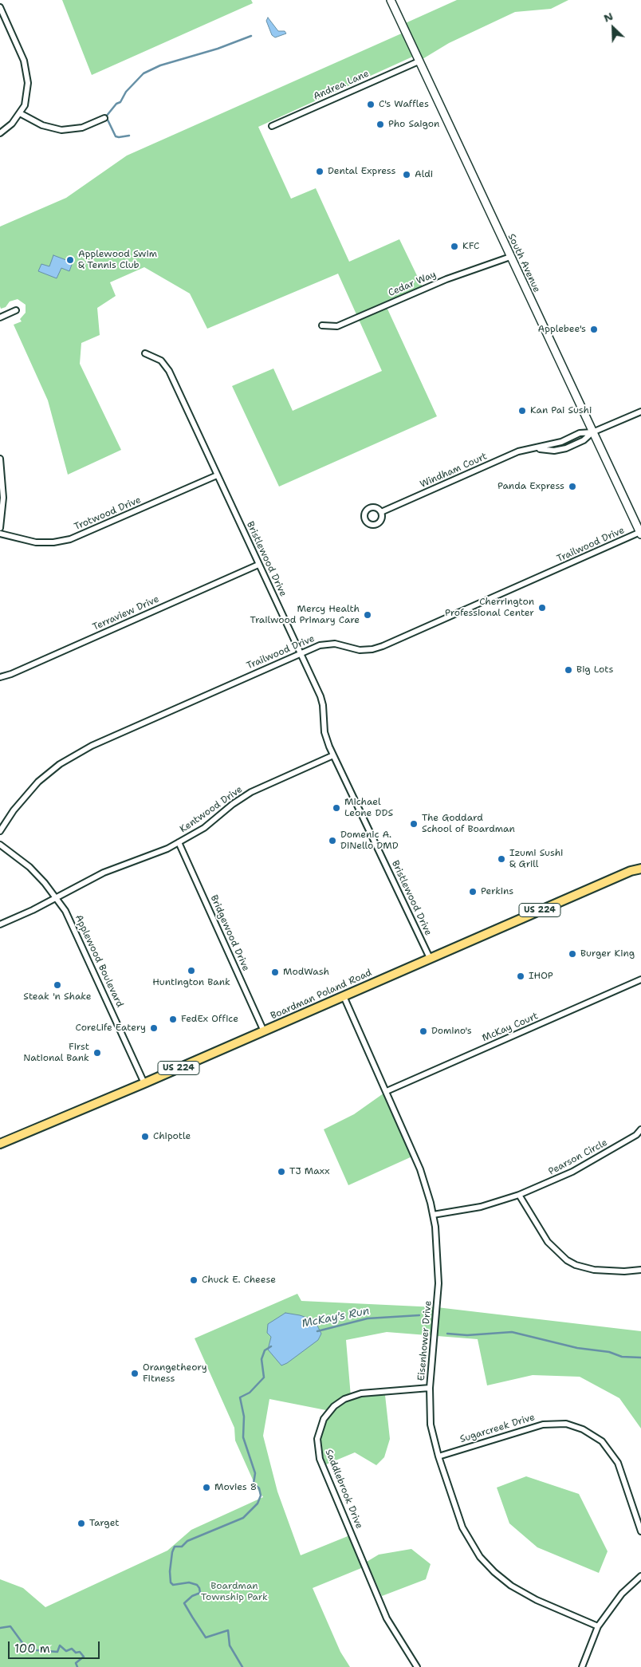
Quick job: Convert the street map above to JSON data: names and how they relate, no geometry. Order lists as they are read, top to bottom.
{
  "streets": {
    "main road": ["South Avenue", "US 224", "Boardman Poland Road"],
    "street": [
      "Andrea Lane",
      "Cedar Way",
      "Windham Court",
      "Trotwood Drive",
      "Trailwood Drive",
      "Bristlewood Drive",
      "Terraview Drive",
      "Kentwood Drive",
      "Bridgewood Drive",
      "Applewood Boulevard",
      "McKay Court",
      "Pearson Circle",
      "Eisenhower Drive",
      "Sugarcreek Drive",
      "Saddlebrook Drive"
    ]
  },
  "crossings": [
    ["Andrea Lane", "South Avenue"],
    ["South Avenue", "Cedar Way"],
    ["South Avenue", "Windham Court"],
    ["South Avenue", "Trailwood Drive"],
    ["Trotwood Drive", "Bristlewood Drive"],
    ["Trailwood Drive", "Bristlewood Drive"],
    ["Bristlewood Drive", "Terraview Drive"],
    ["Bristlewood Drive", "Kentwood Drive"],
    ["Bristlewood Drive", "Boardman Poland Road"],
    ["Kentwood Drive", "Bridgewood Drive"],
    ["Kentwood Drive", "Applewood Boulevard"],
    ["Bridgewood Drive", "Boardman Poland Road"],
    ["Applewood Boulevard", "Boardman Poland Road"],
    ["Boardman Poland Road", "Eisenhower Drive"],
    ["McKay Court", "Eisenhower Drive"],
    ["Pearson Circle", "Eisenhower Drive"],
    ["Eisenhower Drive", "Sugarcreek Drive"],
    ["Eisenhower Drive", "Saddlebrook Drive"]
  ],
  "water": ["McKay's Run"],
  "parks": ["Boardman Township Park"],
  "places": [
    "C's Waffles",
    "Pho Saigon",
    "Dental Express",
    "Aldi",
    "KFC",
    "Applewood Swim & Tennis Club",
    "Applebee's",
    "Kan Pai Sushi",
    "Panda Express",
    "Cherrington Professional Center",
    "Mercy Health Trailwood Primary Care",
    "Big Lots",
    "Michael Leone DDS",
    "The Goddard School of Boardman",
    "Domenic A. DiNello DMD",
    "Izumi Sushi & Grill",
    "Perkins",
    "Burger King",
    "Huntington Bank",
    "ModWash",
    "IHOP",
    "Steak 'n Shake",
    "FedEx Office",
    "CoreLife Eatery",
    "Domino's",
    "First National Bank",
    "Chipotle",
    "TJ Maxx",
    "Chuck E. Cheese",
    "Orangetheory Fitness",
    "Movies 8",
    "Target"
  ],
  "scale_bar": "100 m",
  "north": "top left"
}
